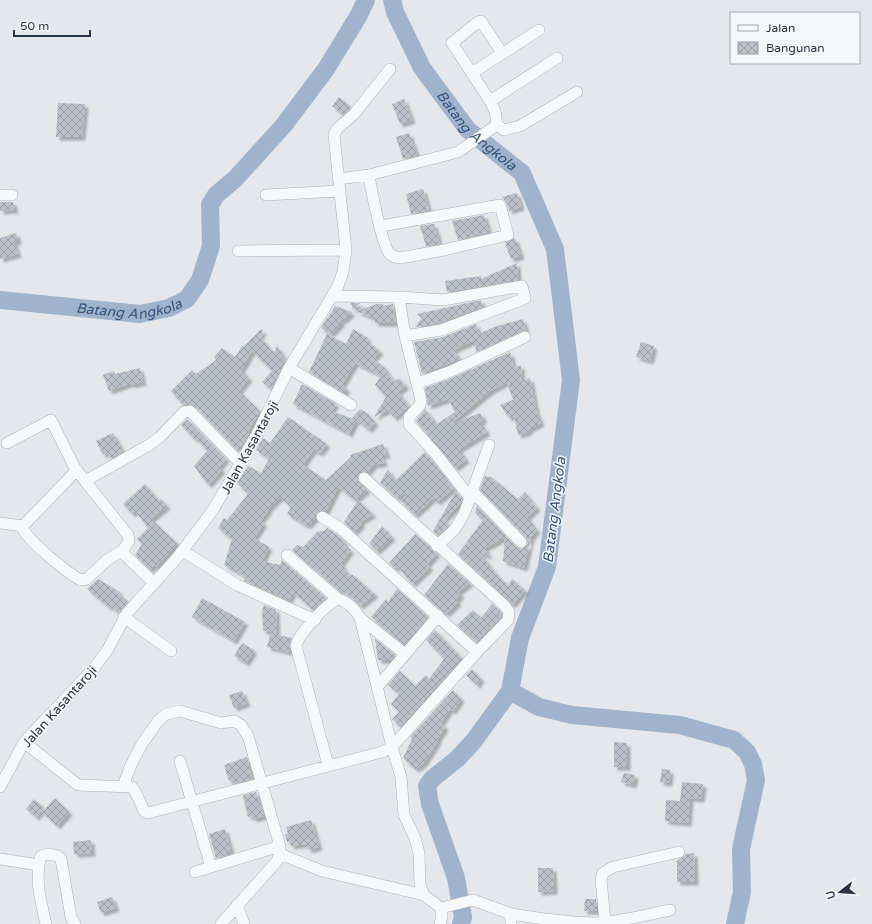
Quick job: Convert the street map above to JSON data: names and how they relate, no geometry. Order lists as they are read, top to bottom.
{
  "streets": {
    "street": ["Jalan Kasantaroji"]
  },
  "water": ["Batang Angkola"],
  "legend": ["Jalan", "Bangunan"],
  "scale_bar": "50 m",
  "north": "left"
}
